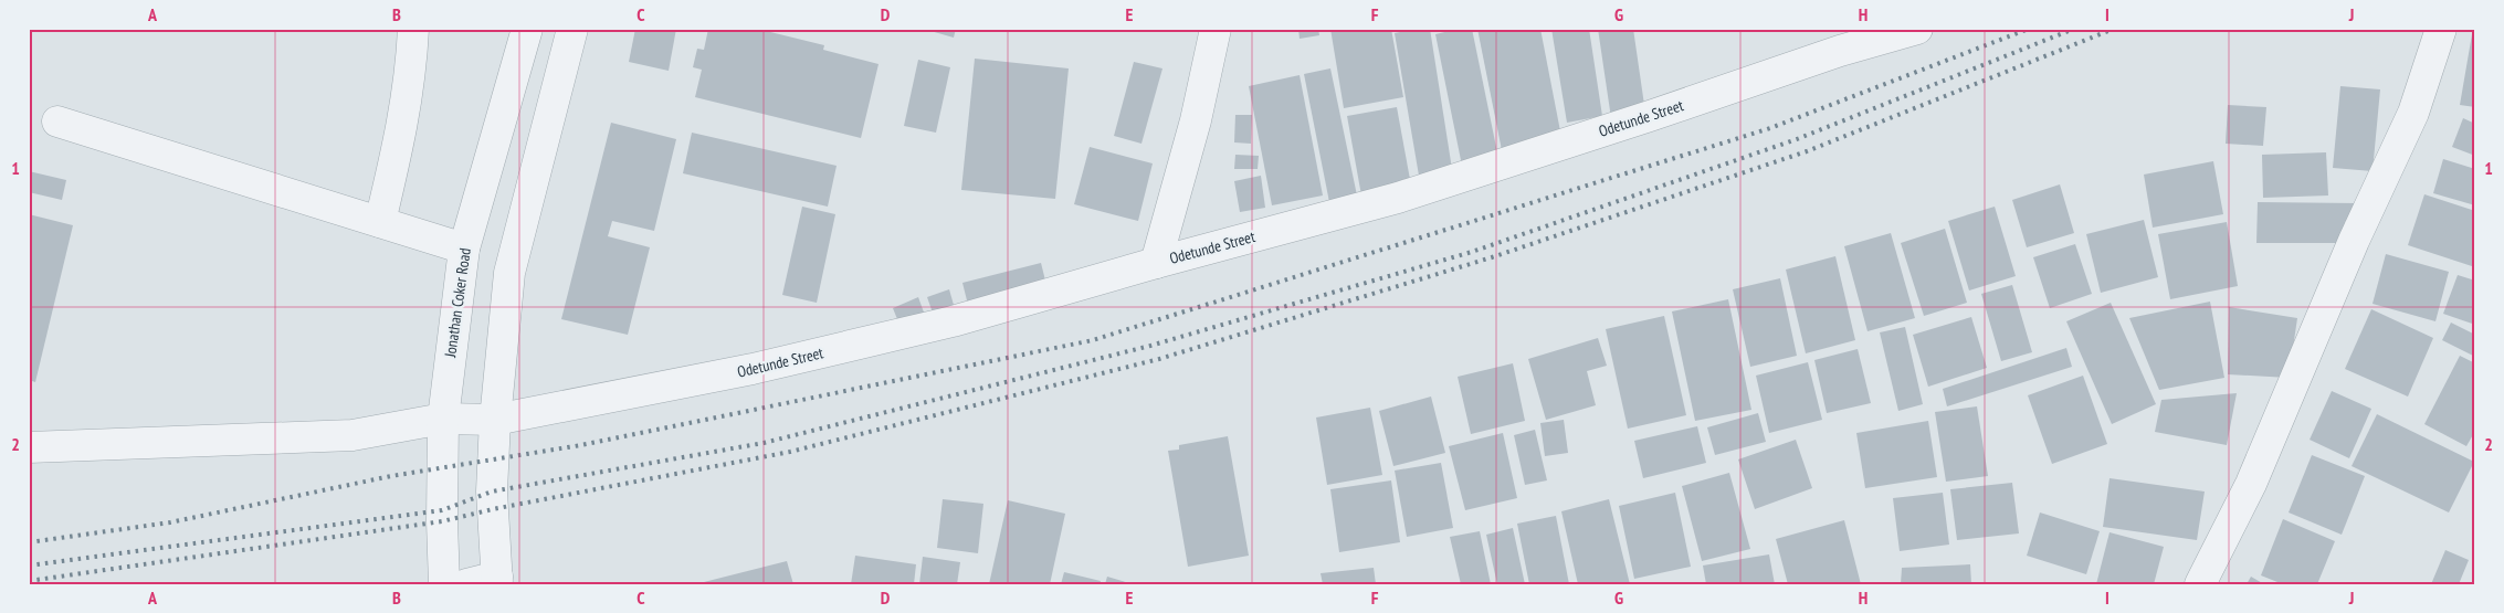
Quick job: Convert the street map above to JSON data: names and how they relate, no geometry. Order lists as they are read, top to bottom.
{
  "streets": {
    "street": ["Odetunde Street", "Jonathan Coker Road"]
  },
  "crossings": [
    ["Odetunde Street", "Jonathan Coker Road"]
  ],
  "grid": {
    "columns": [
      "A",
      "B",
      "C",
      "D",
      "E",
      "F",
      "G",
      "H",
      "I",
      "J"
    ],
    "rows": ["1", "2"]
  }
}
